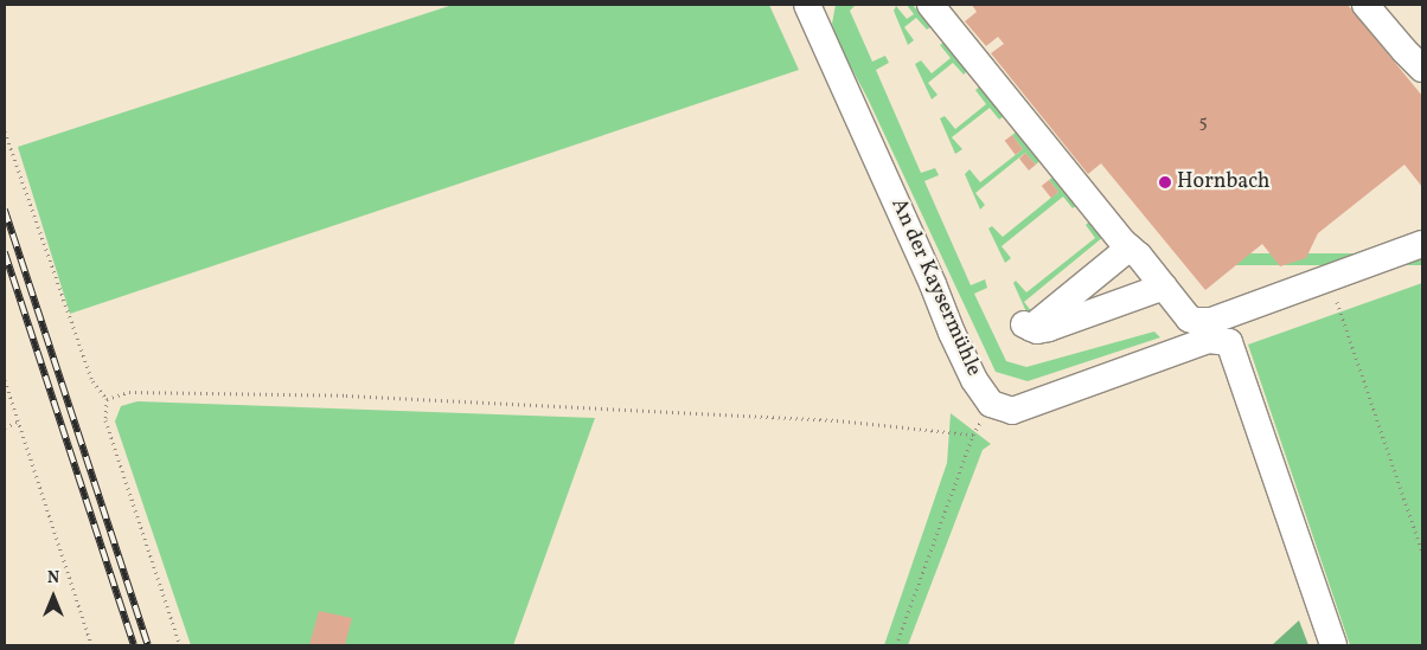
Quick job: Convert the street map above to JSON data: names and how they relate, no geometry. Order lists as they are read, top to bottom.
{
  "streets": {
    "street": ["An der Kaysermühle"]
  },
  "places": ["Hornbach"],
  "house_numbers": ["5"],
  "north": "top"
}
